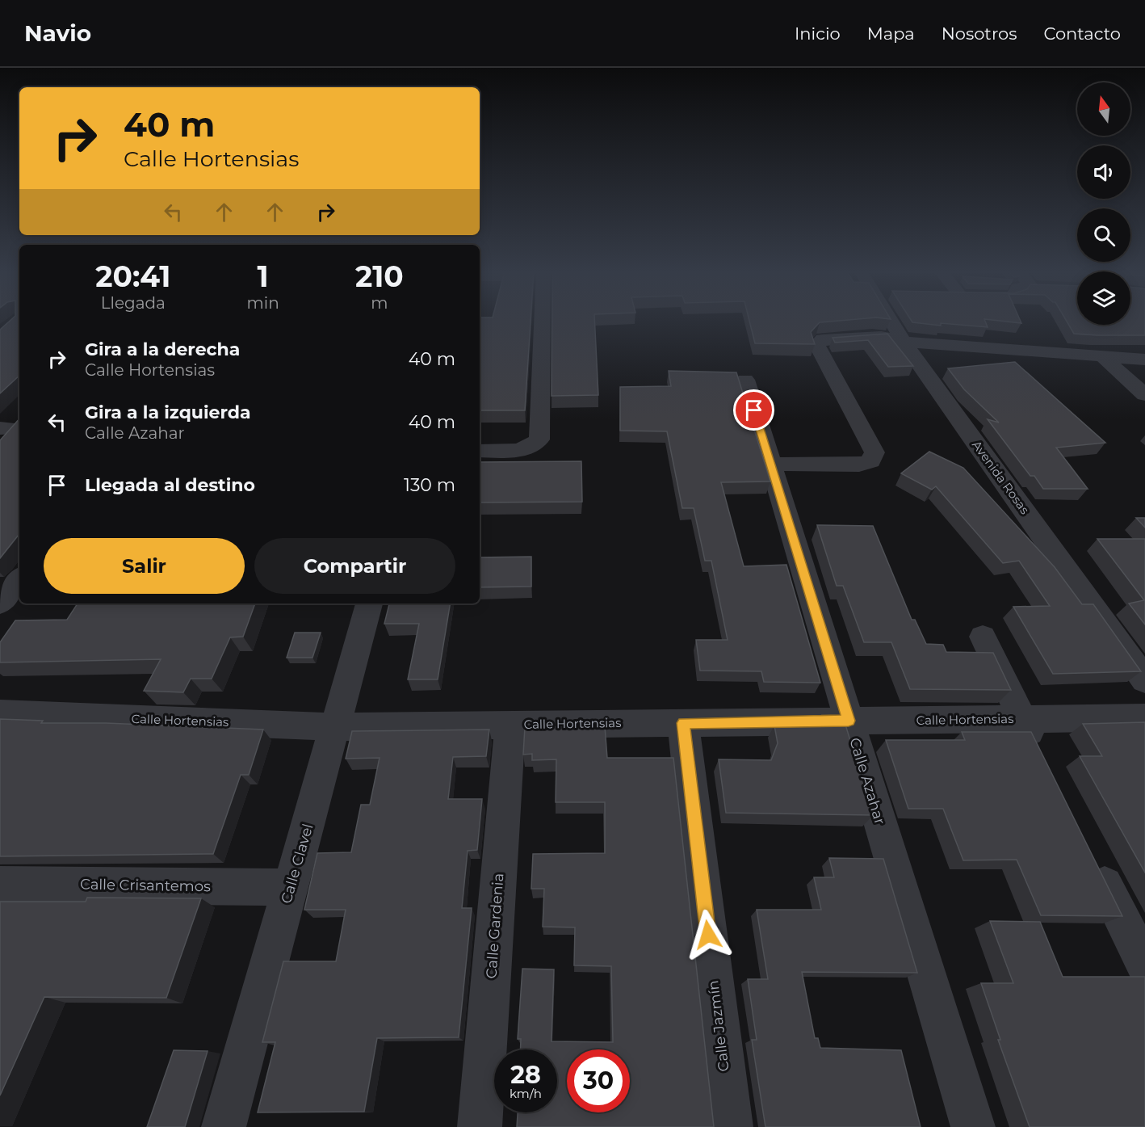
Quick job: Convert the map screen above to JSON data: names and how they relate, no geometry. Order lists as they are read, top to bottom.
{
  "streets": {
    "street": [
      "Avenida Rosas",
      "Calle Hortensias",
      "Calle Azahar",
      "Calle Clavel",
      "Calle Crisantemos",
      "Calle Gardenia",
      "Calle Jazmín"
    ]
  },
  "crossings": [
    ["Calle Hortensias", "Calle Azahar"],
    ["Calle Hortensias", "Calle Clavel"],
    ["Calle Hortensias", "Calle Gardenia"],
    ["Calle Hortensias", "Calle Jazmín"],
    ["Calle Clavel", "Calle Crisantemos"]
  ],
  "north": "top",
  "page": {
    "header": "Navio",
    "nav": [
      "Inicio",
      "Mapa",
      "Nosotros",
      "Contacto"
    ],
    "turn": ["40 m", "Calle Hortensias"],
    "eta": [
      "20:41",
      "Llegada",
      "1",
      "min",
      "210",
      "m"
    ],
    "list": [
      {
        "name": "Gira a la derecha",
        "note": "Calle Hortensias",
        "value": "40 m"
      },
      {
        "name": "Gira a la izquierda",
        "note": "Calle Azahar",
        "value": "40 m"
      },
      {
        "name": "Llegada al destino",
        "value": "130 m"
      }
    ],
    "buttons": ["Salir", "Compartir"],
    "speed": "28 km/h",
    "limit": "30"
  }
}
